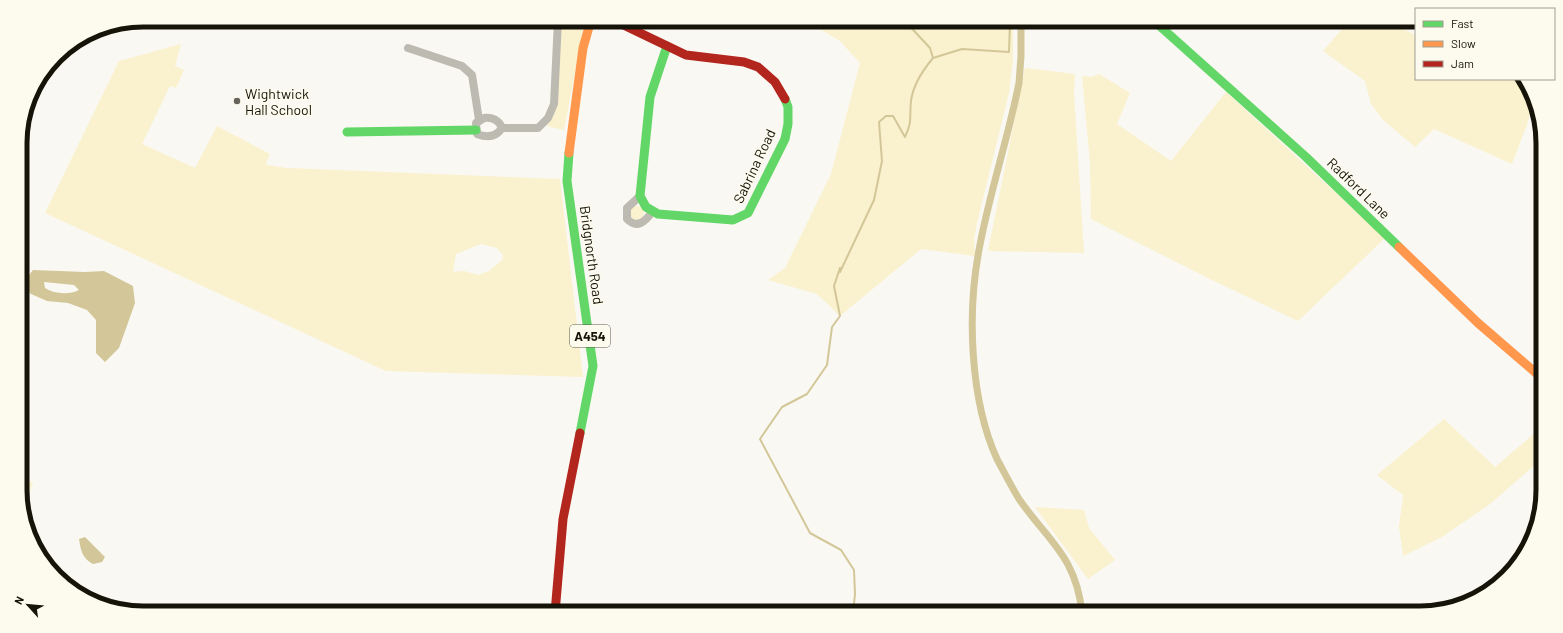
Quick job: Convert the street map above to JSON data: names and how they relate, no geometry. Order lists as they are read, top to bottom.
{
  "streets": {
    "main road": [
      "Sabrina Road",
      "Radford Lane",
      "Bridgnorth Road",
      "A454"
    ]
  },
  "places": ["Wightwick Hall School"],
  "legend": ["Fast", "Slow", "Jam"],
  "north": "top left"
}
